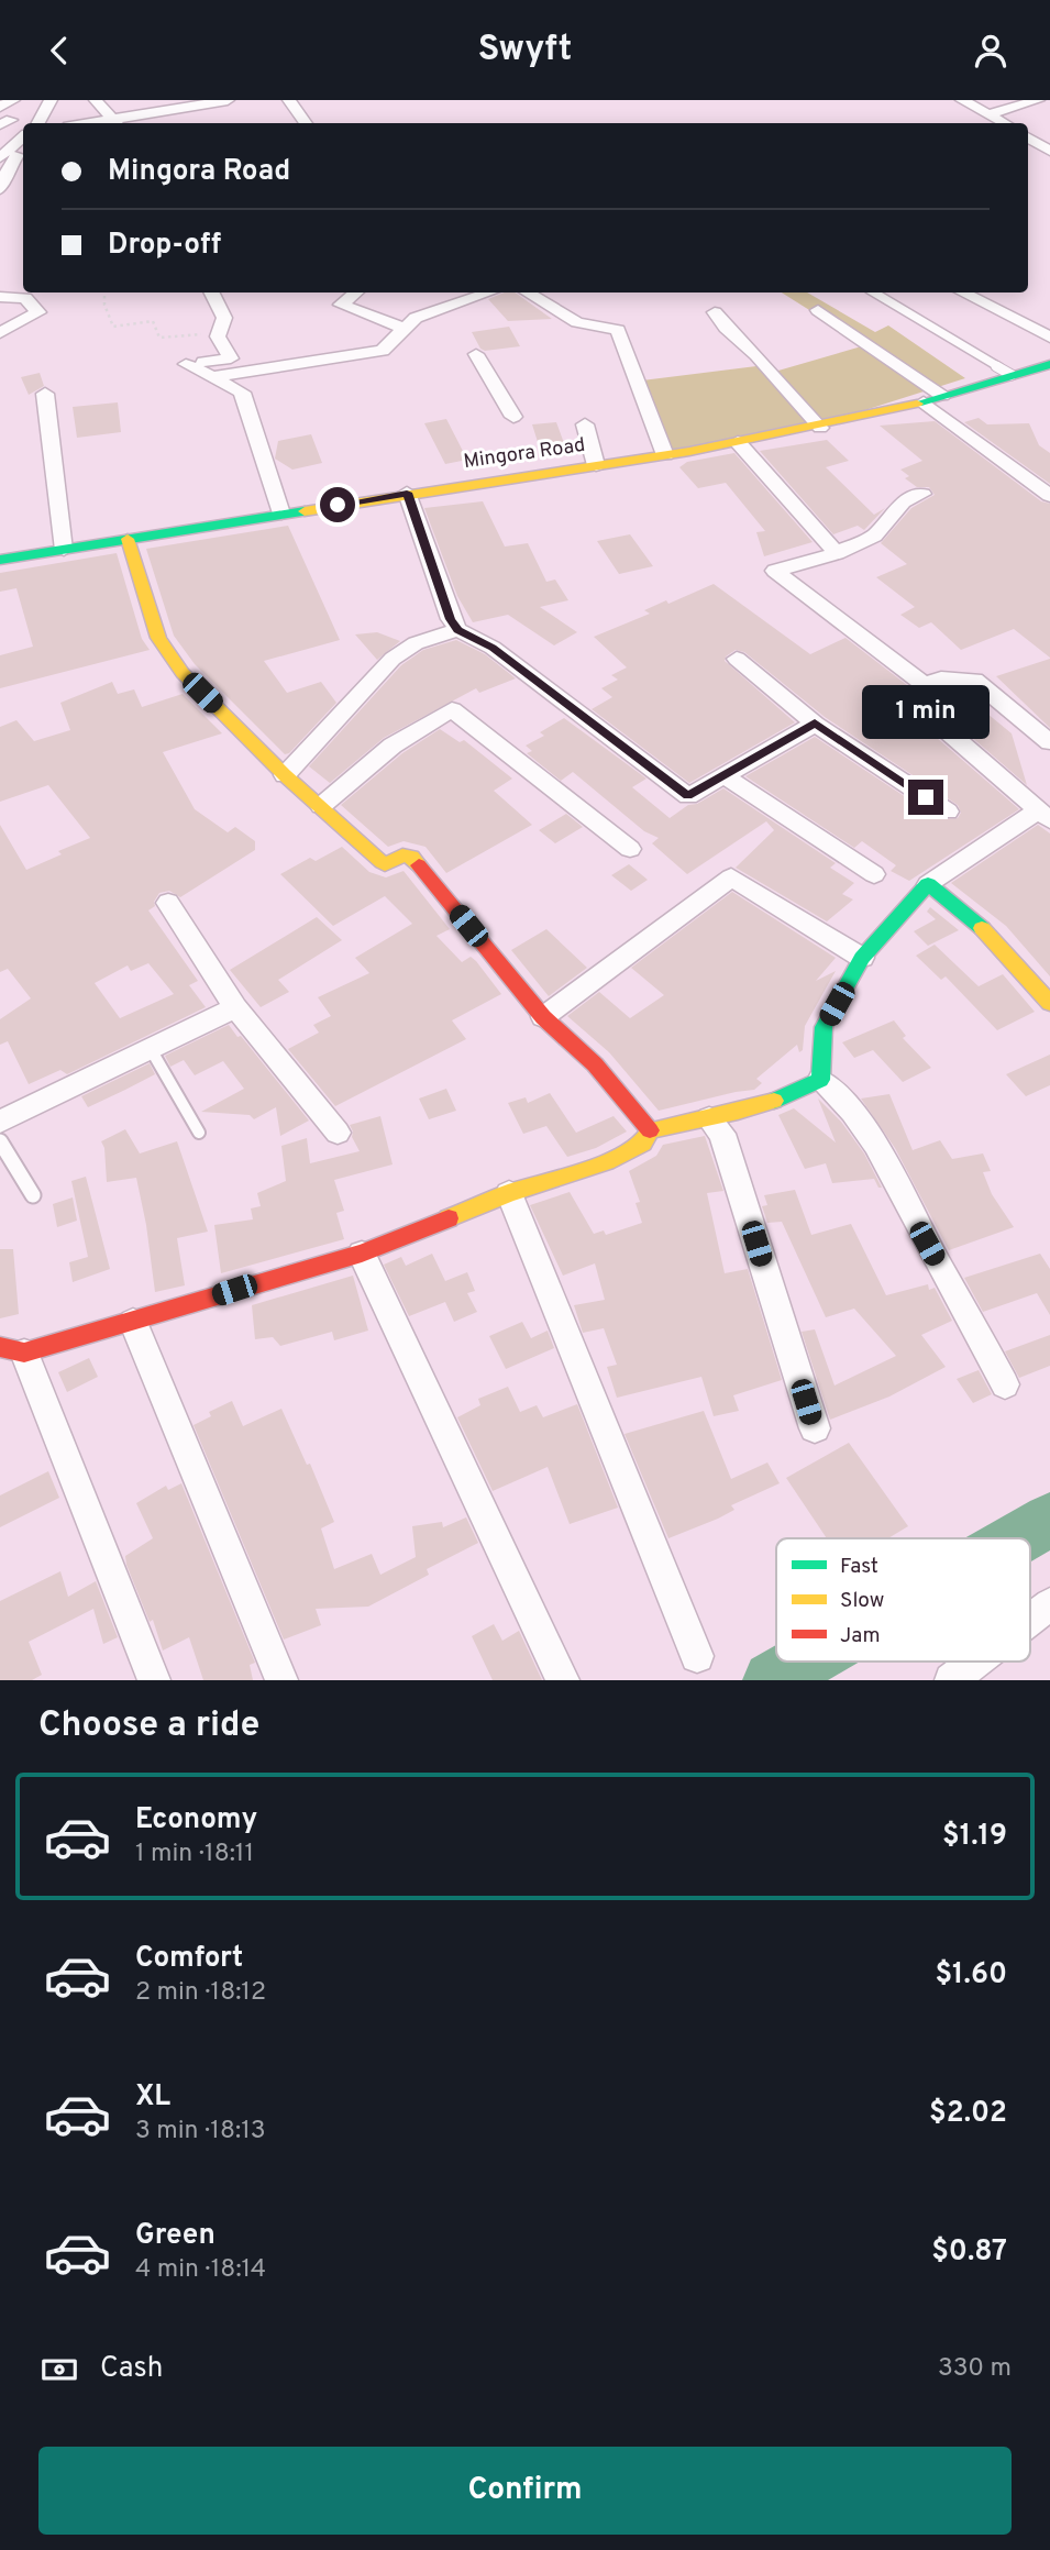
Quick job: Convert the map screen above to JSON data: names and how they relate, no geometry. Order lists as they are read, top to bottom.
{
  "streets": {
    "street": ["Mingora Road"]
  },
  "legend": ["Fast", "Slow", "Jam"],
  "page": {
    "header": "Swyft",
    "banner": ["Mingora Road", "Drop-off"],
    "bubble": "1 min",
    "heading": "Choose a ride",
    "list": [
      {
        "name": "Economy",
        "note": "1 min · 18:11",
        "value": "$1.19"
      },
      {
        "name": "Comfort",
        "note": "2 min · 18:12",
        "value": "$1.60"
      },
      {
        "name": "XL",
        "note": "3 min · 18:13",
        "value": "$2.02"
      },
      {
        "name": "Green",
        "note": "4 min · 18:14",
        "value": "$0.87"
      }
    ],
    "pay": ["Cash", "330 m"],
    "buttons": "Confirm"
  }
}
